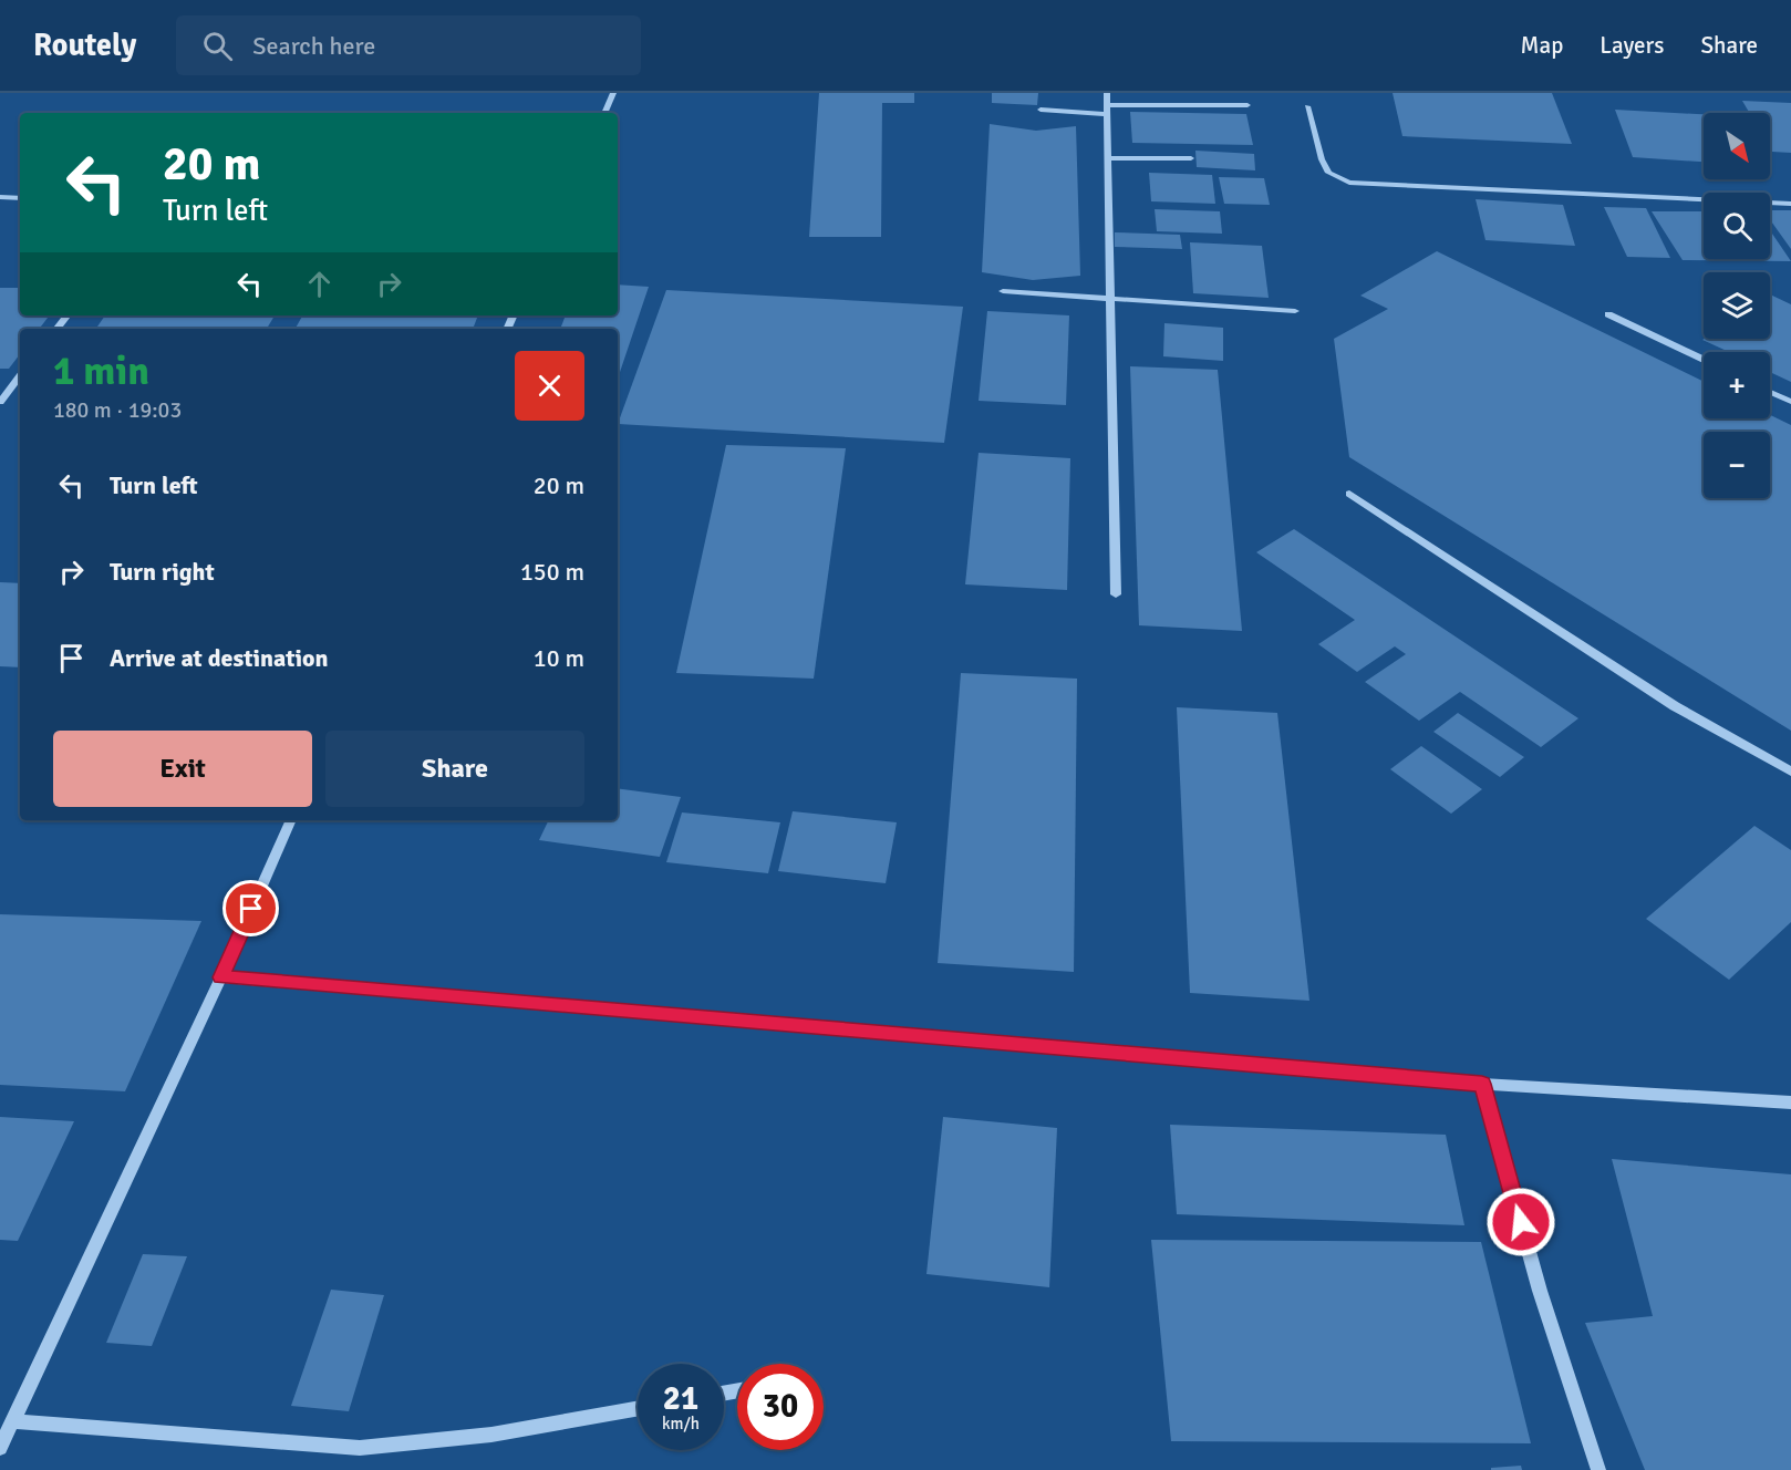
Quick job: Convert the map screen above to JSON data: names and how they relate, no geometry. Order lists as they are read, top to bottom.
{
  "north": "bottom right",
  "page": {
    "header": "Routely",
    "search": "Search here",
    "nav": ["Map", "Layers", "Share"],
    "map_buttons": ["+", "−"],
    "turn": ["20 m", "Turn left"],
    "heading": ["1 min", "180 m · 19:03"],
    "list": [
      {
        "name": "Turn left",
        "value": "20 m"
      },
      {
        "name": "Turn right",
        "value": "150 m"
      },
      {
        "name": "Arrive at destination",
        "value": "10 m"
      }
    ],
    "buttons": ["Exit", "Share"],
    "speed": "21 km/h",
    "limit": "30"
  }
}
